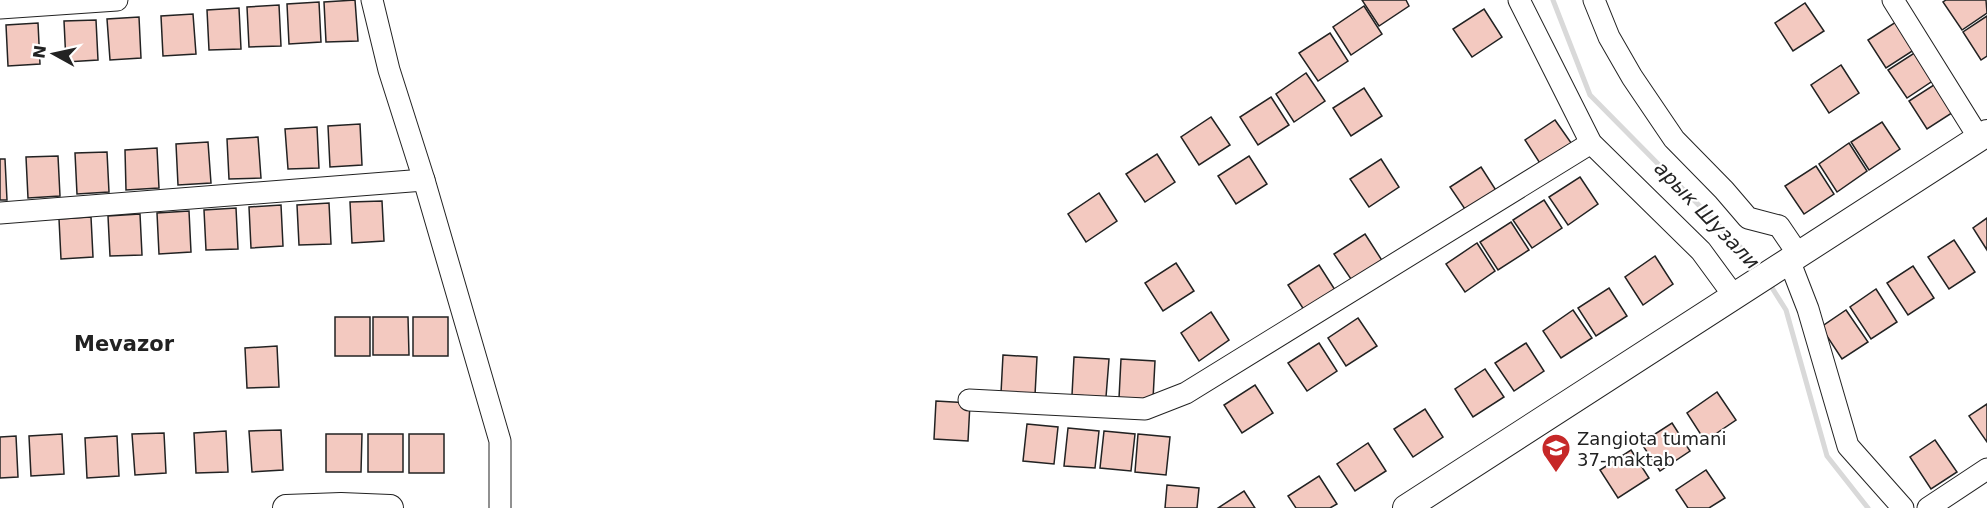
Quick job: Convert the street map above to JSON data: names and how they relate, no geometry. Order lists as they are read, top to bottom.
{
  "districts": ["Mevazor"],
  "water": ["арык Шузали"],
  "places": {
    "school or university": ["Zangiota tumani 37-maktab"]
  },
  "north": "left"
}
